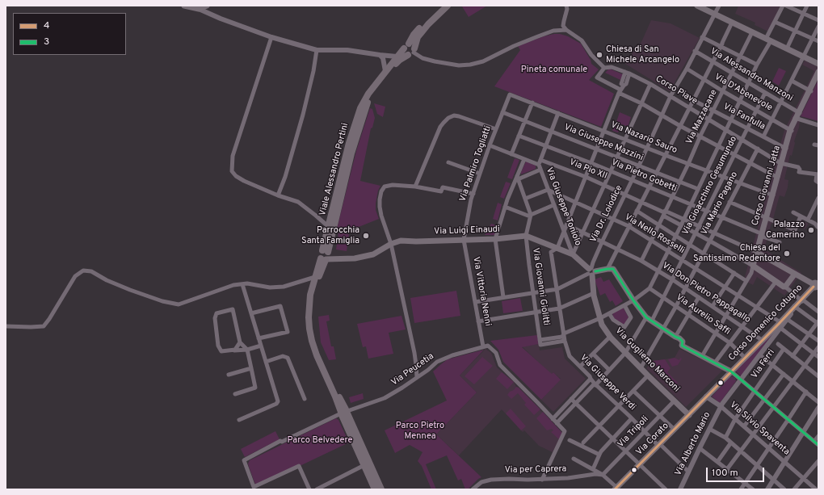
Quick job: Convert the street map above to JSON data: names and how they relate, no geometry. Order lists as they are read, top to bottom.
{
  "streets": {
    "main road": [
      "Viale Alessandro Pertini",
      "Corso Giovanni Jatta",
      "Via Luigi Einaudi",
      "Corso Domenico Cotugno",
      "Via Gugliemo Marconi",
      "Via Corato"
    ],
    "street": [
      "Via Alessandro Manzoni",
      "Corso Piave",
      "Via D'Abenevole",
      "Via Mazzacane",
      "Via Fanfulla",
      "Via Nazario Sauro",
      "Via Giuseppe Mazzini",
      "Via Palmiro Togliatti",
      "Via Pio XII",
      "Via Pietro Gobetti",
      "Via Gioacchino Gesumundo",
      "Via Mario Pagano",
      "Via Giuseppe Toniolo",
      "Via Dr. Loiodice",
      "Via Nello Rosselli",
      "Via Giovanni Giolitti",
      "Via Vittoria Nenni",
      "Via Don Pietro Pappagallo",
      "Via Aurelio Saffi",
      "Via Ferri",
      "Via Peucetia",
      "Via Giuseppe Verdi",
      "Via Silvio Spaventa",
      "Via Tripoli",
      "Via Alberto Mario",
      "Via per Caprera"
    ]
  },
  "crossings": [
    ["Via Alessandro Manzoni", "Via Mazzacane"],
    ["Via Alessandro Manzoni", "Via Gioacchino Gesumundo"],
    ["Via Alessandro Manzoni", "Corso Giovanni Jatta"],
    ["Via Alessandro Manzoni", "Via Dr. Loiodice"],
    ["Corso Piave", "Via Mazzacane"],
    ["Corso Piave", "Via Gioacchino Gesumundo"],
    ["Corso Piave", "Corso Giovanni Jatta"],
    ["Corso Piave", "Via Mario Pagano"],
    ["Corso Piave", "Via Dr. Loiodice"],
    ["Via D'Abenevole", "Via Mazzacane"],
    ["Via D'Abenevole", "Via Gioacchino Gesumundo"],
    ["Via D'Abenevole", "Corso Giovanni Jatta"],
    ["Via D'Abenevole", "Via Dr. Loiodice"],
    ["Via Mazzacane", "Via Fanfulla"],
    ["Via Mazzacane", "Via Nazario Sauro"],
    ["Via Mazzacane", "Via Giuseppe Mazzini"],
    ["Via Mazzacane", "Via Pio XII"],
    ["Via Mazzacane", "Via Pietro Gobetti"],
    ["Via Mazzacane", "Via Nello Rosselli"],
    ["Via Mazzacane", "Via Don Pietro Pappagallo"],
    ["Via Fanfulla", "Via Gioacchino Gesumundo"],
    ["Via Fanfulla", "Corso Giovanni Jatta"],
    ["Via Nazario Sauro", "Via Palmiro Togliatti"],
    ["Via Nazario Sauro", "Via Gioacchino Gesumundo"],
    ["Via Nazario Sauro", "Corso Giovanni Jatta"],
    ["Via Nazario Sauro", "Via Mario Pagano"],
    ["Via Nazario Sauro", "Via Dr. Loiodice"],
    ["Via Giuseppe Mazzini", "Via Palmiro Togliatti"],
    ["Via Giuseppe Mazzini", "Via Dr. Loiodice"],
    ["Via Palmiro Togliatti", "Via Luigi Einaudi"],
    ["Via Palmiro Togliatti", "Via Vittoria Nenni"],
    ["Viale Alessandro Pertini", "Via Luigi Einaudi"],
    ["Viale Alessandro Pertini", "Via Peucetia"],
    ["Via Pio XII", "Via Dr. Loiodice"],
    ["Via Pietro Gobetti", "Via Gioacchino Gesumundo"],
    ["Via Pietro Gobetti", "Corso Giovanni Jatta"],
    ["Via Pietro Gobetti", "Via Mario Pagano"],
    ["Via Pietro Gobetti", "Via Dr. Loiodice"],
    ["Via Gioacchino Gesumundo", "Via Nello Rosselli"],
    ["Via Gioacchino Gesumundo", "Via Don Pietro Pappagallo"],
    ["Via Gioacchino Gesumundo", "Via Aurelio Saffi"],
    ["Via Gioacchino Gesumundo", "Via Gugliemo Marconi"],
    ["Via Gioacchino Gesumundo", "Via Giuseppe Verdi"],
    ["Via Mario Pagano", "Via Nello Rosselli"],
    ["Via Mario Pagano", "Via Don Pietro Pappagallo"],
    ["Via Mario Pagano", "Via Aurelio Saffi"],
    ["Via Mario Pagano", "Via Gugliemo Marconi"],
    ["Via Giuseppe Toniolo", "Via Luigi Einaudi"],
    ["Via Giuseppe Toniolo", "Via Nello Rosselli"],
    ["Via Dr. Loiodice", "Via Luigi Einaudi"],
    ["Via Dr. Loiodice", "Via Nello Rosselli"],
    ["Via Dr. Loiodice", "Via Don Pietro Pappagallo"],
    ["Via Dr. Loiodice", "Via Gugliemo Marconi"],
    ["Via Luigi Einaudi", "Via Giovanni Giolitti"],
    ["Via Luigi Einaudi", "Via Vittoria Nenni"],
    ["Via Luigi Einaudi", "Via Gugliemo Marconi"],
    ["Via Luigi Einaudi", "Via Giuseppe Verdi"],
    ["Via Nello Rosselli", "Corso Domenico Cotugno"],
    ["Via Vittoria Nenni", "Via Peucetia"],
    ["Via Don Pietro Pappagallo", "Corso Domenico Cotugno"],
    ["Via Aurelio Saffi", "Corso Domenico Cotugno"],
    ["Corso Domenico Cotugno", "Via Silvio Spaventa"],
    ["Corso Domenico Cotugno", "Via Corato"],
    ["Corso Domenico Cotugno", "Via Alberto Mario"],
    ["Via Gugliemo Marconi", "Via Tripoli"],
    ["Via Gugliemo Marconi", "Via Corato"],
    ["Via Ferri", "Via Silvio Spaventa"],
    ["Via Giuseppe Verdi", "Via Tripoli"],
    ["Via Giuseppe Verdi", "Via Corato"],
    ["Via Giuseppe Verdi", "Via Alberto Mario"],
    ["Via Silvio Spaventa", "Via Alberto Mario"],
    ["Via Tripoli", "Via per Caprera"]
  ],
  "parks": ["Pineta comunale", "Parco Pietro Mennea", "Parco Belvedere"],
  "places": [
    "Chiesa di San Michele Arcangelo",
    "Palazzo Camerino",
    "Parrocchia Santa Famiglia",
    "Chiesa del Santissimo Redentore"
  ],
  "lines": ["transit line 3", "transit line 4"],
  "legend": ["4", "3"],
  "scale_bar": "100 m"
}
